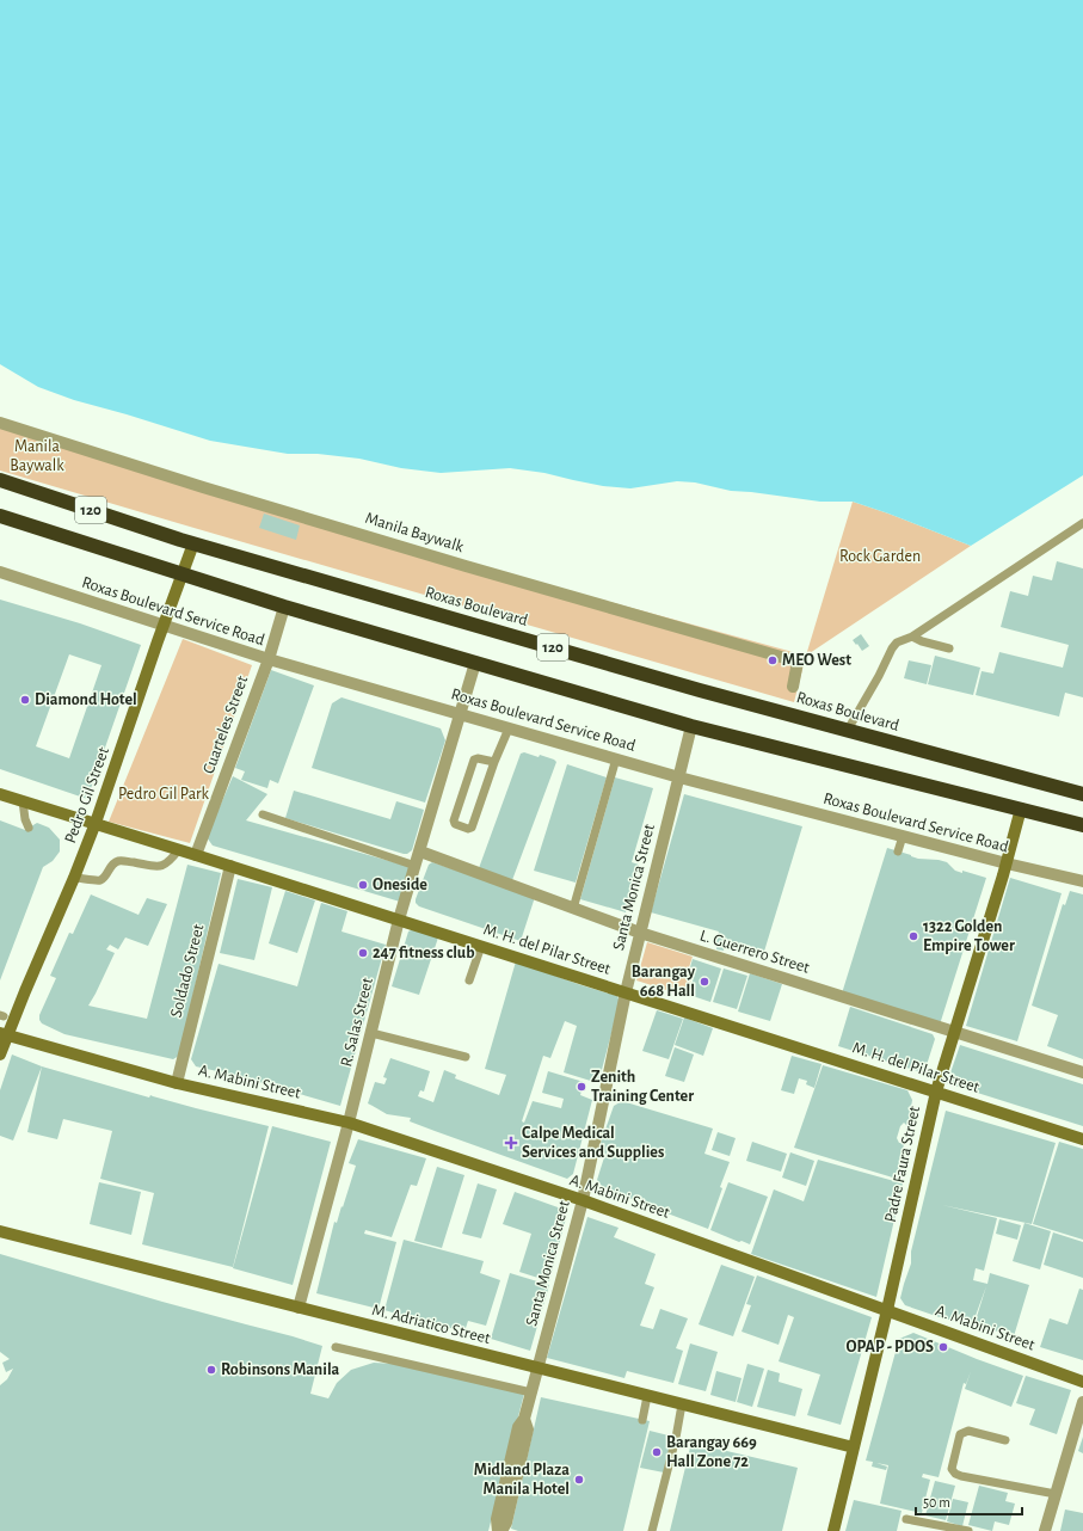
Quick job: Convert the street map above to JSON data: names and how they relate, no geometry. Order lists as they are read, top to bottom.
{
  "streets": {
    "highway": ["120", "Roxas Boulevard"],
    "main road": [
      "Pedro Gil Street",
      "M. H. del Pilar Street",
      "A. Mabini Street",
      "Padre Faura Street",
      "M. Adriatico Street"
    ],
    "street": [
      "Manila Baywalk",
      "Roxas Boulevard Service Road",
      "Cuarteles Street",
      "Santa Monica Street",
      "L. Guerrero Street",
      "Soldado Street",
      "R. Salas Street"
    ]
  },
  "crossings": [
    ["120", "Cuarteles Street"],
    ["120", "Pedro Gil Street"],
    ["120", "Santa Monica Street"],
    ["120", "R. Salas Street"],
    ["120", "Padre Faura Street"],
    ["Roxas Boulevard", "Pedro Gil Street"],
    ["Roxas Boulevard Service Road", "Cuarteles Street"],
    ["Roxas Boulevard Service Road", "Pedro Gil Street"],
    ["Roxas Boulevard Service Road", "Santa Monica Street"],
    ["Roxas Boulevard Service Road", "R. Salas Street"],
    ["Roxas Boulevard Service Road", "Padre Faura Street"],
    ["Cuarteles Street", "M. H. del Pilar Street"],
    ["Pedro Gil Street", "M. H. del Pilar Street"],
    ["Pedro Gil Street", "A. Mabini Street"],
    ["Santa Monica Street", "M. H. del Pilar Street"],
    ["Santa Monica Street", "L. Guerrero Street"],
    ["Santa Monica Street", "A. Mabini Street"],
    ["Santa Monica Street", "M. Adriatico Street"],
    ["M. H. del Pilar Street", "Soldado Street"],
    ["M. H. del Pilar Street", "R. Salas Street"],
    ["M. H. del Pilar Street", "Padre Faura Street"],
    ["L. Guerrero Street", "R. Salas Street"],
    ["L. Guerrero Street", "Padre Faura Street"],
    ["Soldado Street", "A. Mabini Street"],
    ["R. Salas Street", "A. Mabini Street"],
    ["R. Salas Street", "M. Adriatico Street"],
    ["A. Mabini Street", "Padre Faura Street"],
    ["Padre Faura Street", "M. Adriatico Street"]
  ],
  "parks": ["Manila Baywalk", "Rock Garden", "Pedro Gil Park"],
  "places": {
    "other": [
      "MEO West",
      "Diamond Hotel",
      "Oneside",
      "1322 Golden Empire Tower",
      "247 fitness club",
      "Barangay 668 Hall",
      "Zenith Training Center",
      "OPAP - PDOS",
      "Robinsons Manila",
      "Barangay 669 Hall Zone 72",
      "Midland Plaza Manila Hotel"
    ],
    "health": ["Calpe Medical Services and Supplies"]
  },
  "scale_bar": "50 m"
}
